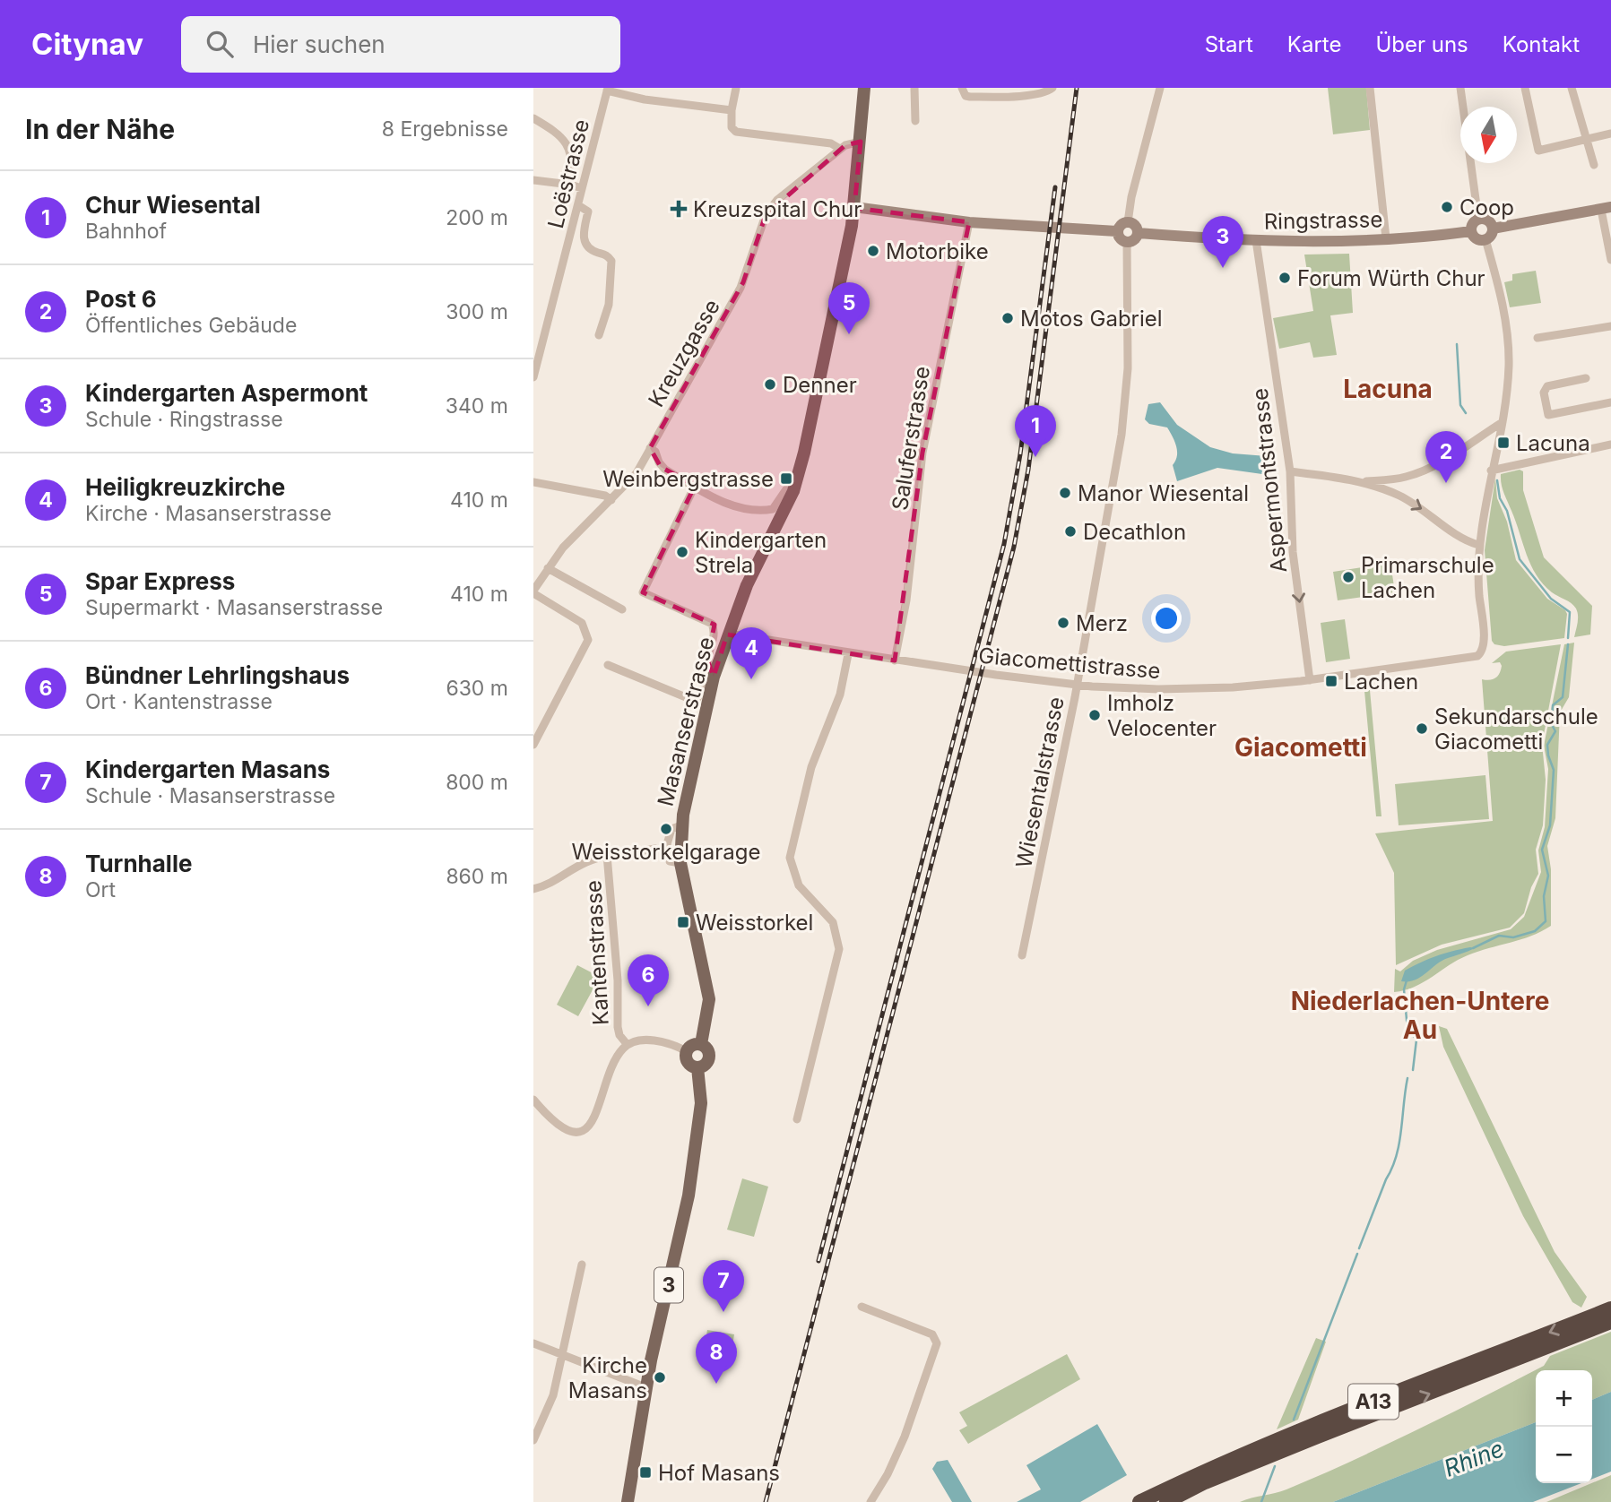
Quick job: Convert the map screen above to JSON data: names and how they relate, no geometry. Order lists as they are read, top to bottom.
{
  "streets": {
    "highway": ["A13"],
    "main road": ["Ringstrasse", "Masanserstrasse", "3"],
    "street": [
      "Loëstrasse",
      "Kreuzgasse",
      "Saluferstrasse",
      "Aspermontstrasse",
      "Giacomettistrasse",
      "Wiesentalstrasse",
      "Kantenstrasse"
    ]
  },
  "crossings": [
    ["Ringstrasse", "Aspermontstrasse"],
    ["Ringstrasse", "Wiesentalstrasse"],
    ["Kreuzgasse", "Masanserstrasse"],
    ["Saluferstrasse", "Giacomettistrasse"],
    ["Aspermontstrasse", "Giacomettistrasse"],
    ["Giacomettistrasse", "Masanserstrasse"],
    ["Giacomettistrasse", "Wiesentalstrasse"],
    ["Masanserstrasse", "3"]
  ],
  "one_way": ["Aspermontstrasse"],
  "districts": ["Lacuna", "Giacometti", "Niederlachen-Untere Au"],
  "water": ["Rhine"],
  "places": {
    "other": [
      "Coop",
      "Motorbike",
      "Forum Würth Chur",
      "Motos Gabriel",
      "Denner",
      "Manor Wiesental",
      "Decathlon",
      "Kindergarten Strela",
      "Primarschule Lachen",
      "Merz",
      "Imholz Velocenter",
      "Sekundarschule Giacometti",
      "Weisstorkelgarage",
      "Kirche Masans"
    ],
    "health": ["Kreuzspital Chur"],
    "transit": [
      "Lacuna",
      "Weinbergstrasse",
      "Lachen",
      "Weisstorkel",
      "Hof Masans"
    ]
  },
  "north": "bottom",
  "page": {
    "header": "Citynav",
    "search": "Hier suchen",
    "nav": [
      "Start",
      "Karte",
      "Über uns",
      "Kontakt"
    ],
    "heading": ["In der Nähe", "8 Ergebnisse"],
    "list": [
      {
        "mark": "1",
        "name": "Chur Wiesental",
        "note": "Bahnhof",
        "value": "200 m"
      },
      {
        "mark": "2",
        "name": "Post 6",
        "note": "Öffentliches Gebäude",
        "value": "300 m"
      },
      {
        "mark": "3",
        "name": "Kindergarten Aspermont",
        "note": "Schule · Ringstrasse",
        "value": "340 m"
      },
      {
        "mark": "4",
        "name": "Heiligkreuzkirche",
        "note": "Kirche · Masanserstrasse",
        "value": "410 m"
      },
      {
        "mark": "5",
        "name": "Spar Express",
        "note": "Supermarkt · Masanserstrasse",
        "value": "410 m"
      },
      {
        "mark": "6",
        "name": "Bündner Lehrlingshaus",
        "note": "Ort · Kantenstrasse",
        "value": "630 m"
      },
      {
        "mark": "7",
        "name": "Kindergarten Masans",
        "note": "Schule · Masanserstrasse",
        "value": "800 m"
      },
      {
        "mark": "8",
        "name": "Turnhalle",
        "note": "Ort",
        "value": "860 m"
      }
    ],
    "pins": [
      "3",
      "5",
      "1",
      "2",
      "4",
      "6",
      "7",
      "8"
    ],
    "map_buttons": ["+", "−"]
  }
}
